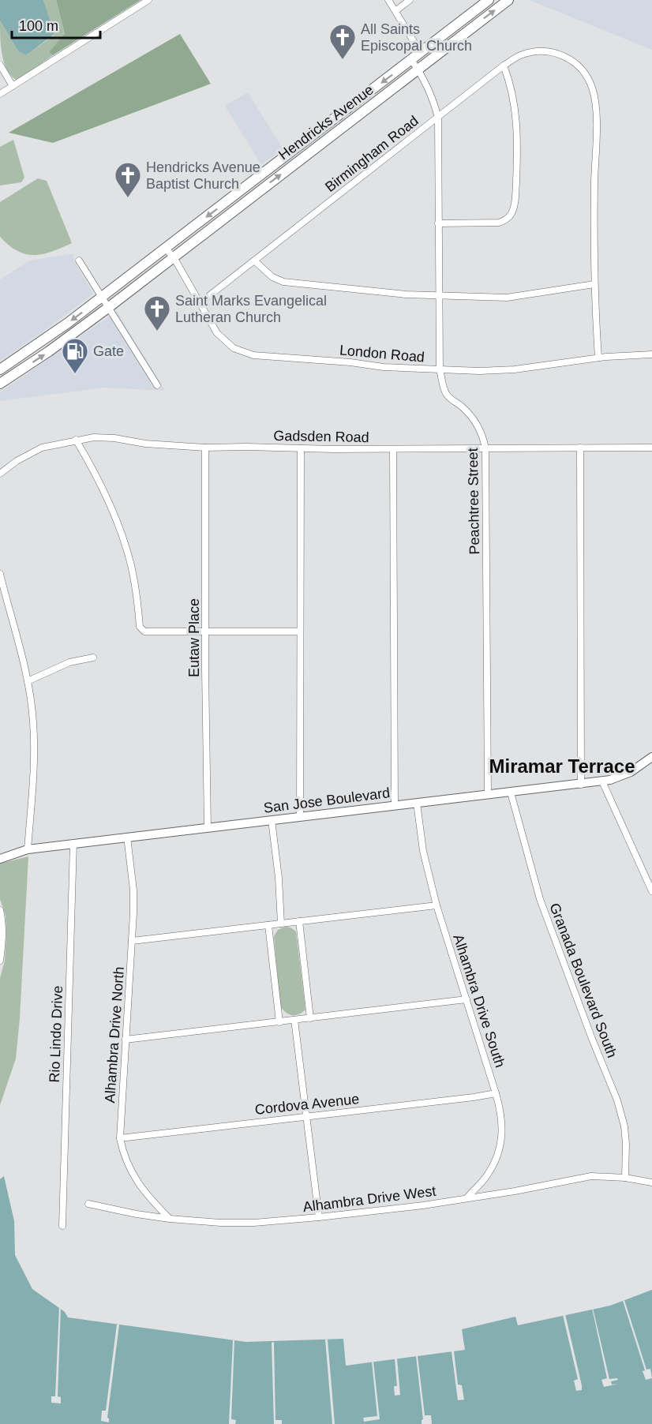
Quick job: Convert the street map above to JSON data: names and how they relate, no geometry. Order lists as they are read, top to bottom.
{
  "streets": {
    "main road": ["Hendricks Avenue"],
    "street": [
      "Birmingham Road",
      "London Road",
      "Gadsden Road",
      "Peachtree Street",
      "Eutaw Place",
      "San Jose Boulevard",
      "Granada Boulevard South",
      "Alhambra Drive South",
      "Rio Lindo Drive",
      "Alhambra Drive North",
      "Cordova Avenue",
      "Alhambra Drive West"
    ]
  },
  "crossings": [
    ["Hendricks Avenue", "London Road"],
    ["Hendricks Avenue", "Peachtree Street"],
    ["Birmingham Road", "London Road"],
    ["Birmingham Road", "Peachtree Street"],
    ["London Road", "Peachtree Street"],
    ["Gadsden Road", "Peachtree Street"],
    ["Gadsden Road", "Eutaw Place"],
    ["Peachtree Street", "San Jose Boulevard"],
    ["Eutaw Place", "San Jose Boulevard"],
    ["San Jose Boulevard", "Granada Boulevard South"],
    ["San Jose Boulevard", "Alhambra Drive South"],
    ["San Jose Boulevard", "Rio Lindo Drive"],
    ["San Jose Boulevard", "Alhambra Drive North"],
    ["Granada Boulevard South", "Alhambra Drive West"],
    ["Alhambra Drive South", "Cordova Avenue"],
    ["Alhambra Drive South", "Alhambra Drive West"],
    ["Alhambra Drive North", "Cordova Avenue"],
    ["Alhambra Drive North", "Alhambra Drive West"]
  ],
  "districts": ["Miramar Terrace"],
  "places": {
    "church": ["All Saints Episcopal Church", "Hendricks Avenue Baptist Church", "Saint Marks Evangelical Lutheran Church"],
    "fuel station": ["Gate"]
  },
  "scale_bar": "100 m"
}
